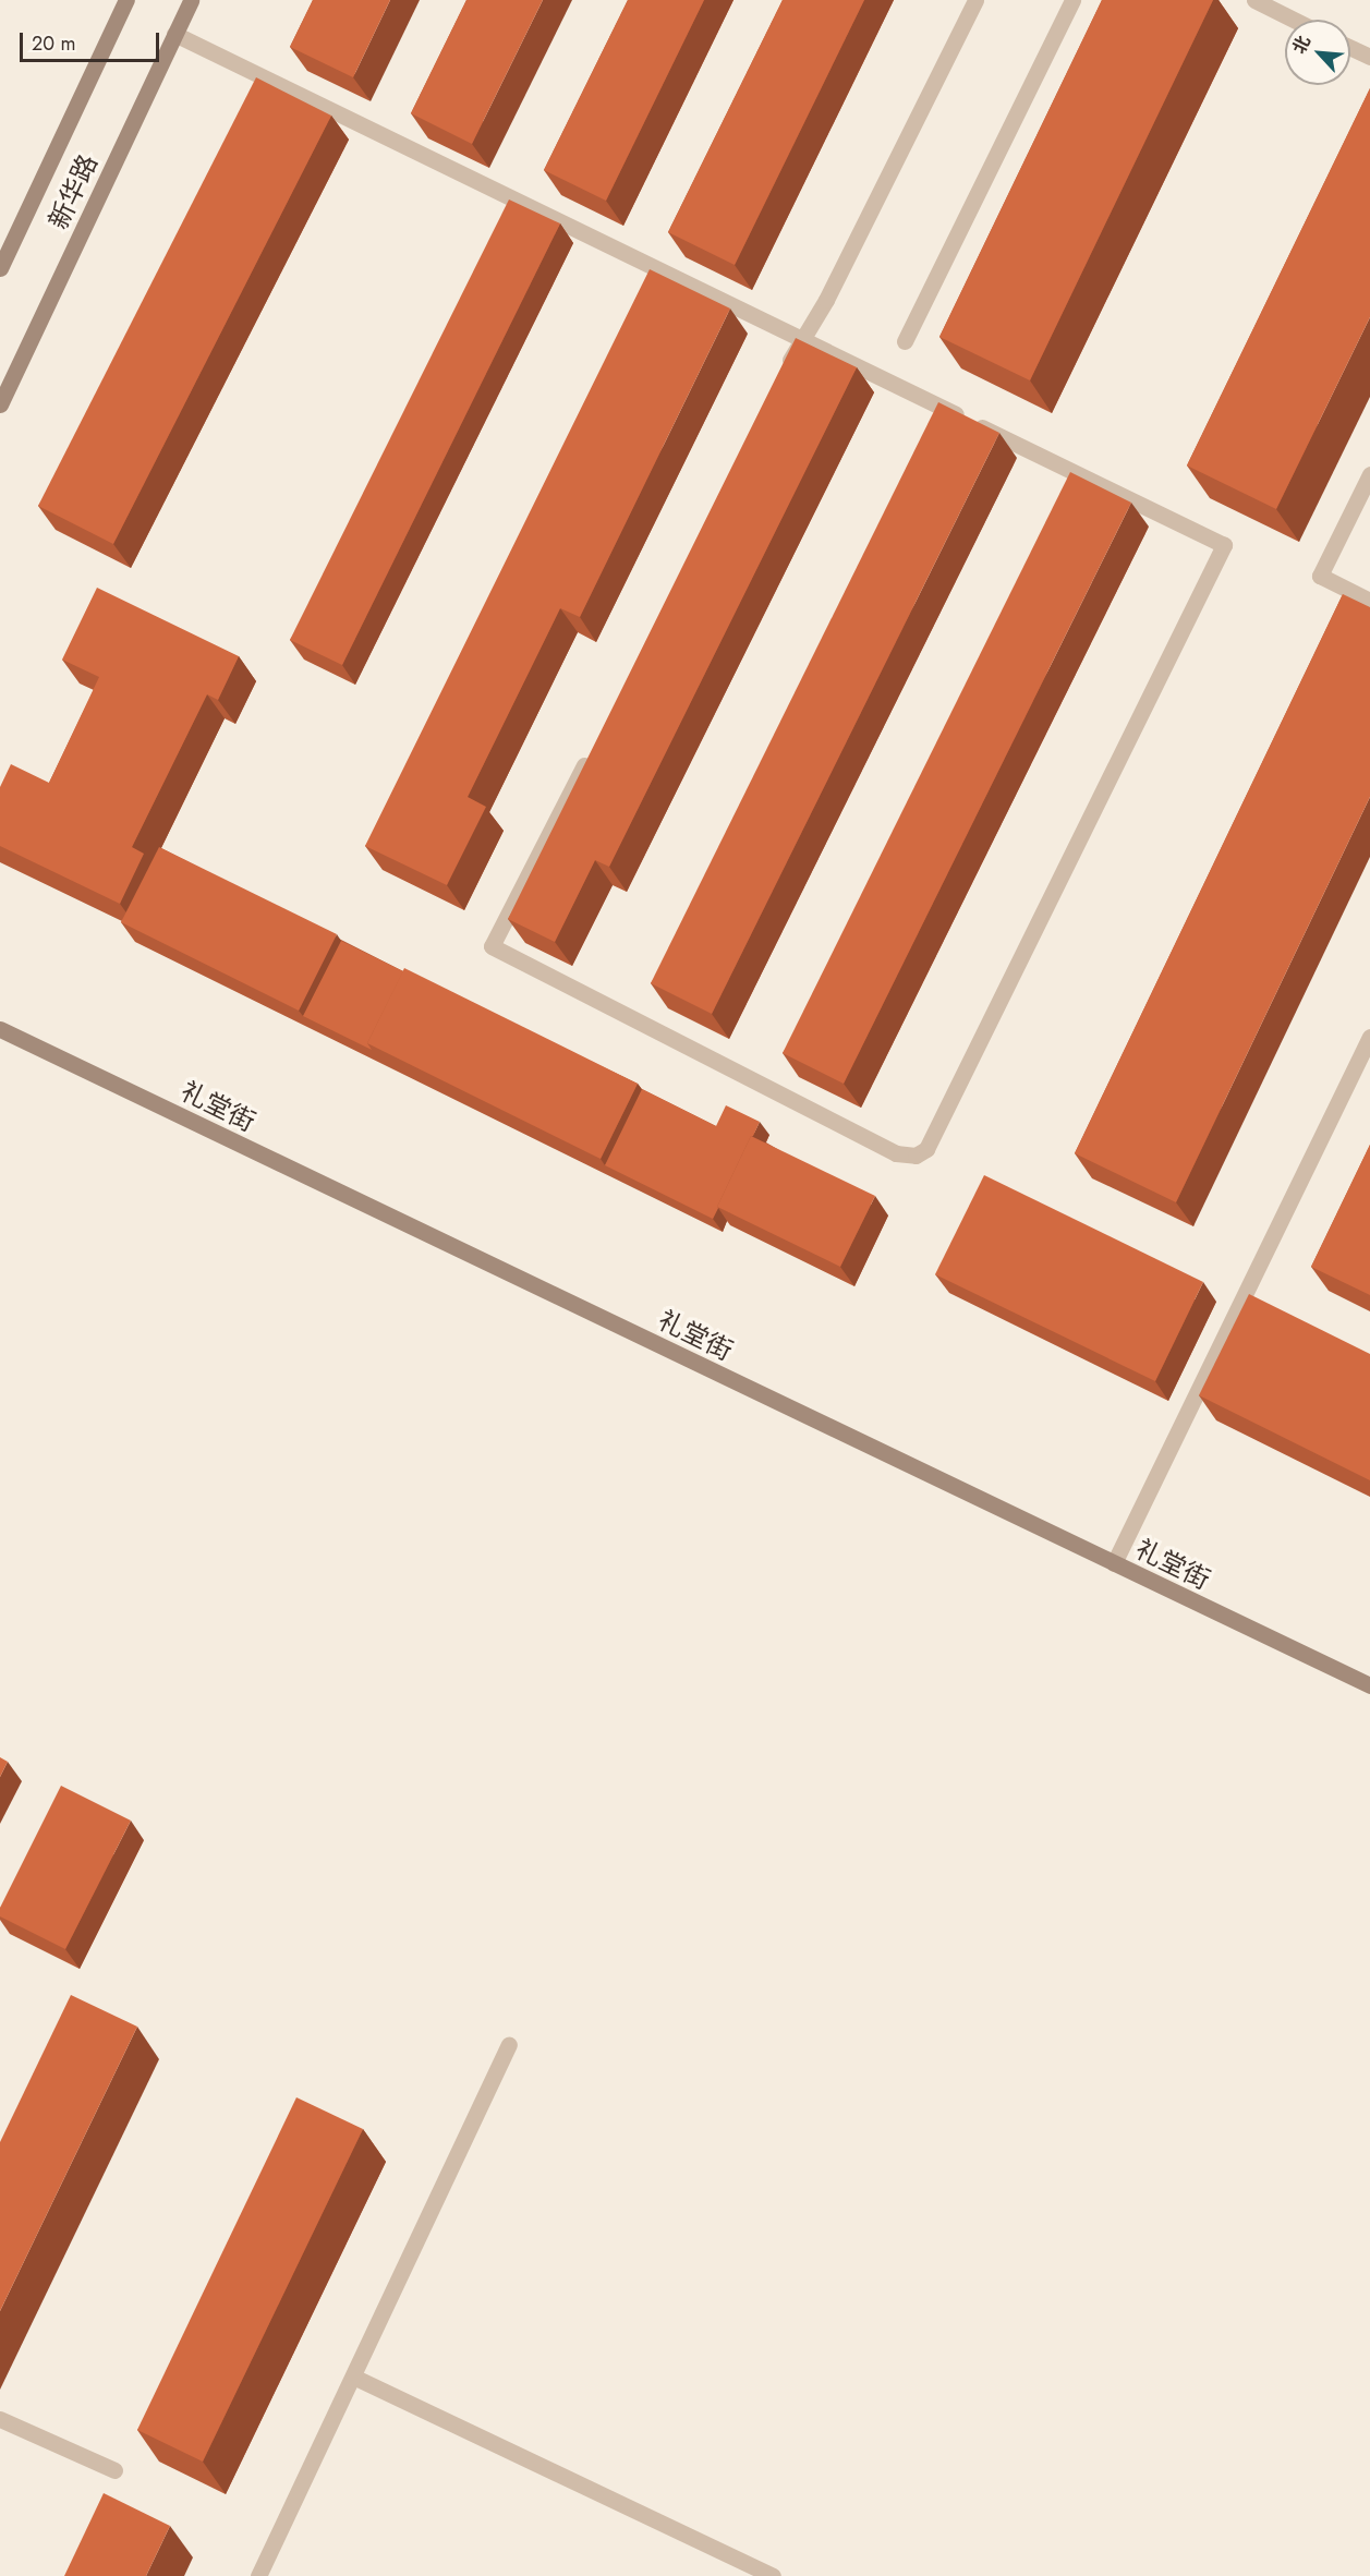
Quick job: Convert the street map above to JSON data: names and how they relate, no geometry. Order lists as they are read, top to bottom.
{
  "streets": {
    "street": ["新华路", "礼堂街"]
  },
  "scale_bar": "20 m",
  "north": "top left"
}
